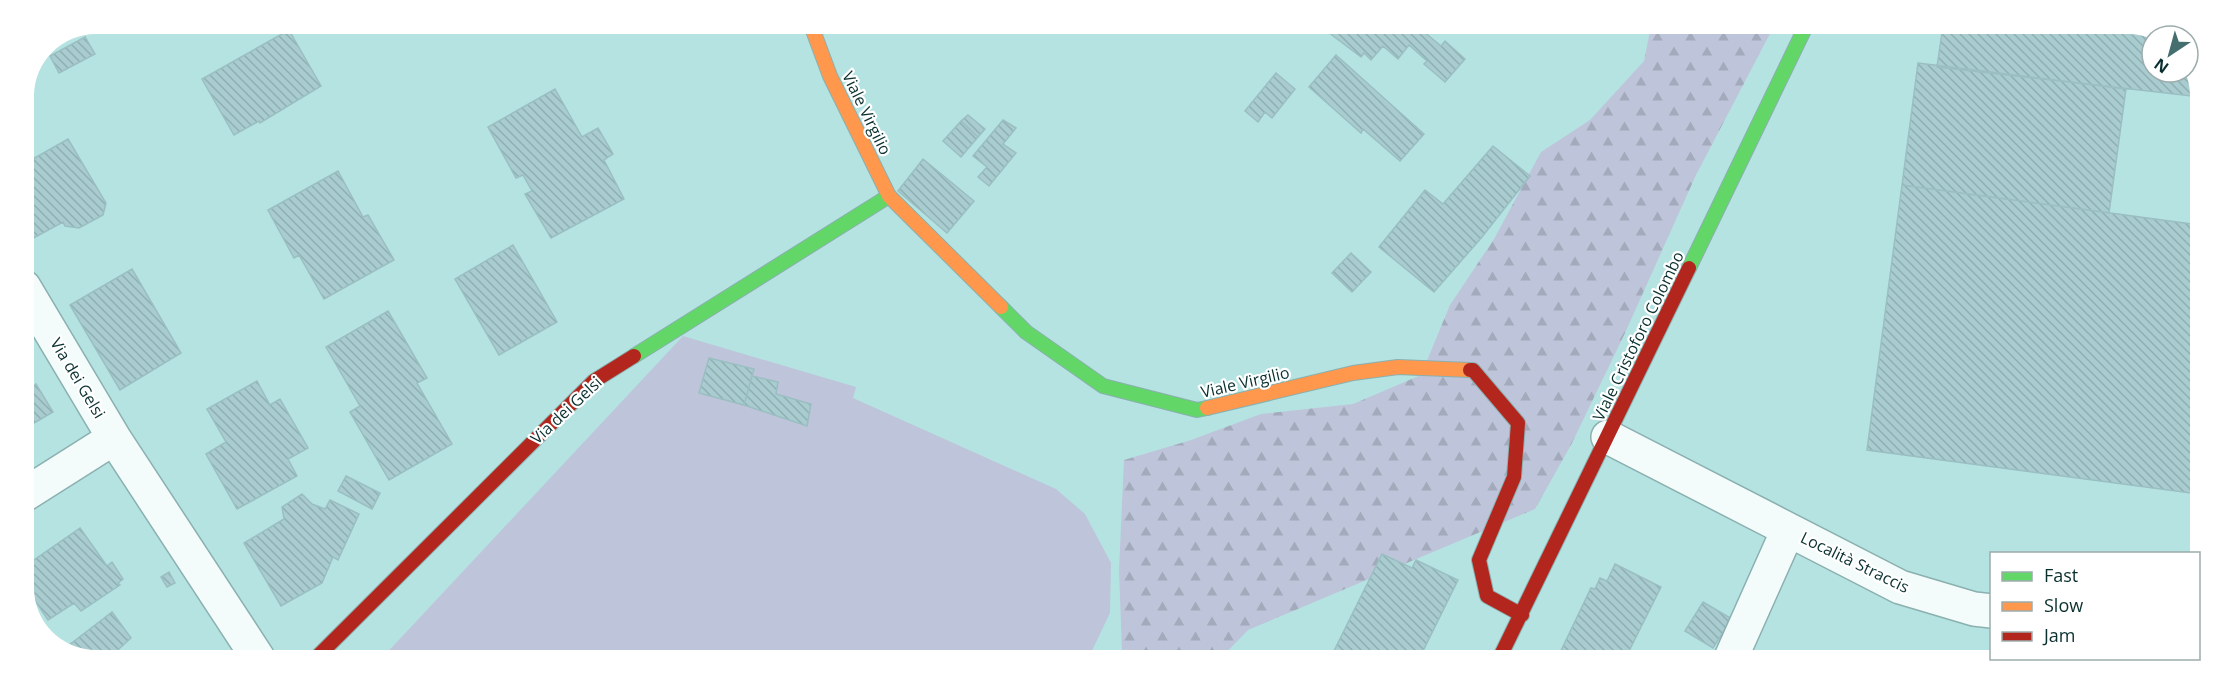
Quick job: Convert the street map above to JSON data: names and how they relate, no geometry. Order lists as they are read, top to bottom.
{
  "streets": {
    "street": [
      "Viale Virgilio",
      "Viale Cristoforo Colombo",
      "Via dei Gelsi",
      "Località Straccis"
    ]
  },
  "crossings": [
    ["Viale Virgilio", "Viale Cristoforo Colombo"],
    ["Viale Virgilio", "Via dei Gelsi"],
    ["Viale Cristoforo Colombo", "Località Straccis"]
  ],
  "legend": ["Fast", "Slow", "Jam"],
  "north": "bottom left"
}
